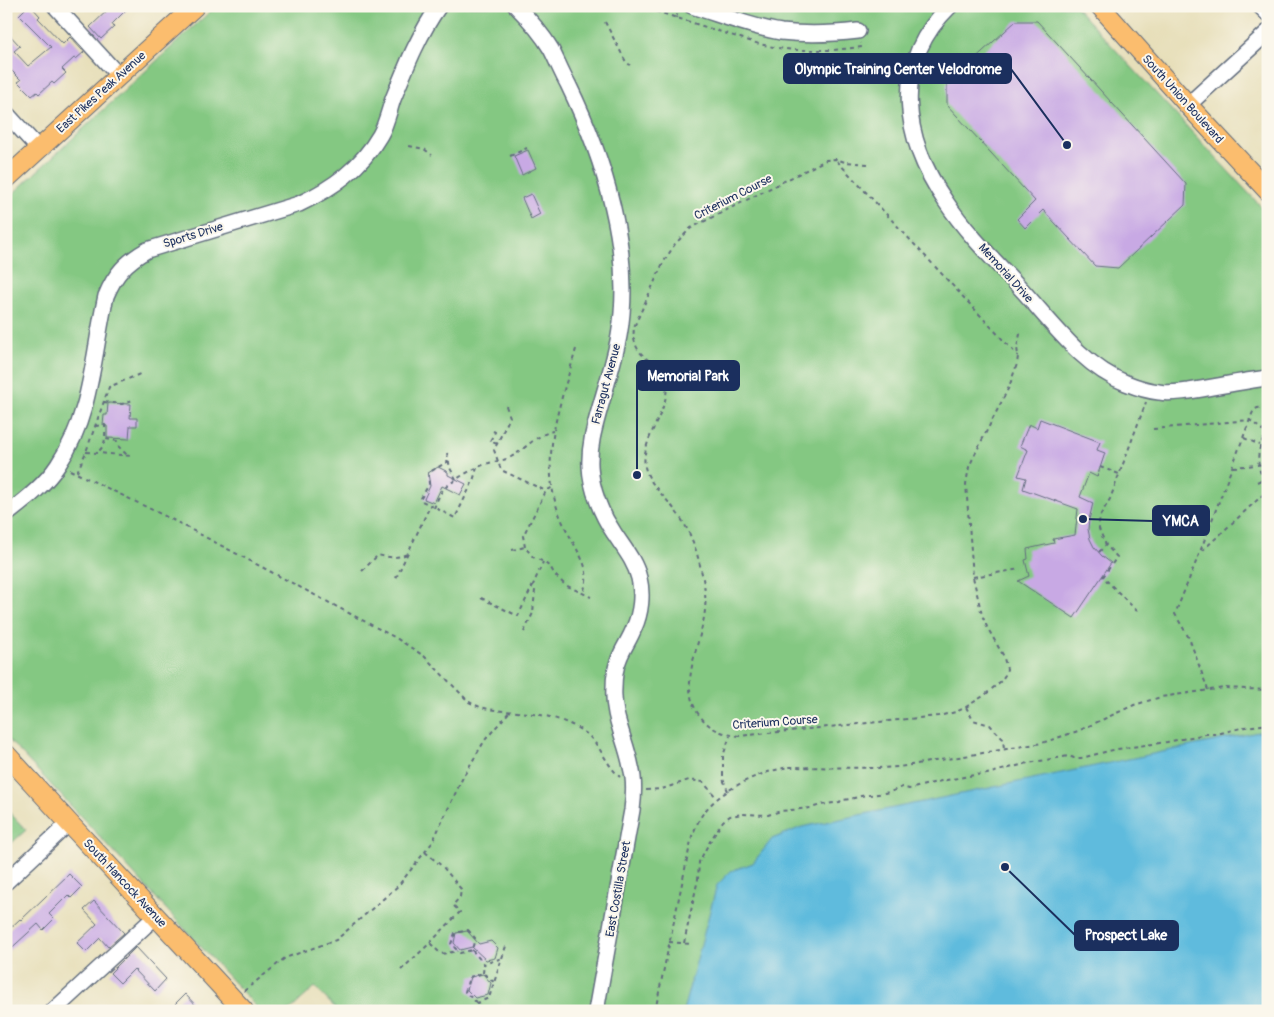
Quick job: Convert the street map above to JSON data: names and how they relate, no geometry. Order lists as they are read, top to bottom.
{
  "streets": {
    "main road": ["East Pikes Peak Avenue", "South Union Boulevard", "South Hancock Avenue"],
    "street": [
      "Sports Drive",
      "Memorial Drive",
      "Farragut Avenue",
      "East Costilla Street"
    ],
    "path": ["Criterium Course"]
  },
  "crossings": [
    ["Farragut Avenue", "East Costilla Street"]
  ],
  "places": [
    "Olympic Training Center Velodrome",
    "Memorial Park",
    "YMCA",
    "Prospect Lake"
  ]
}
